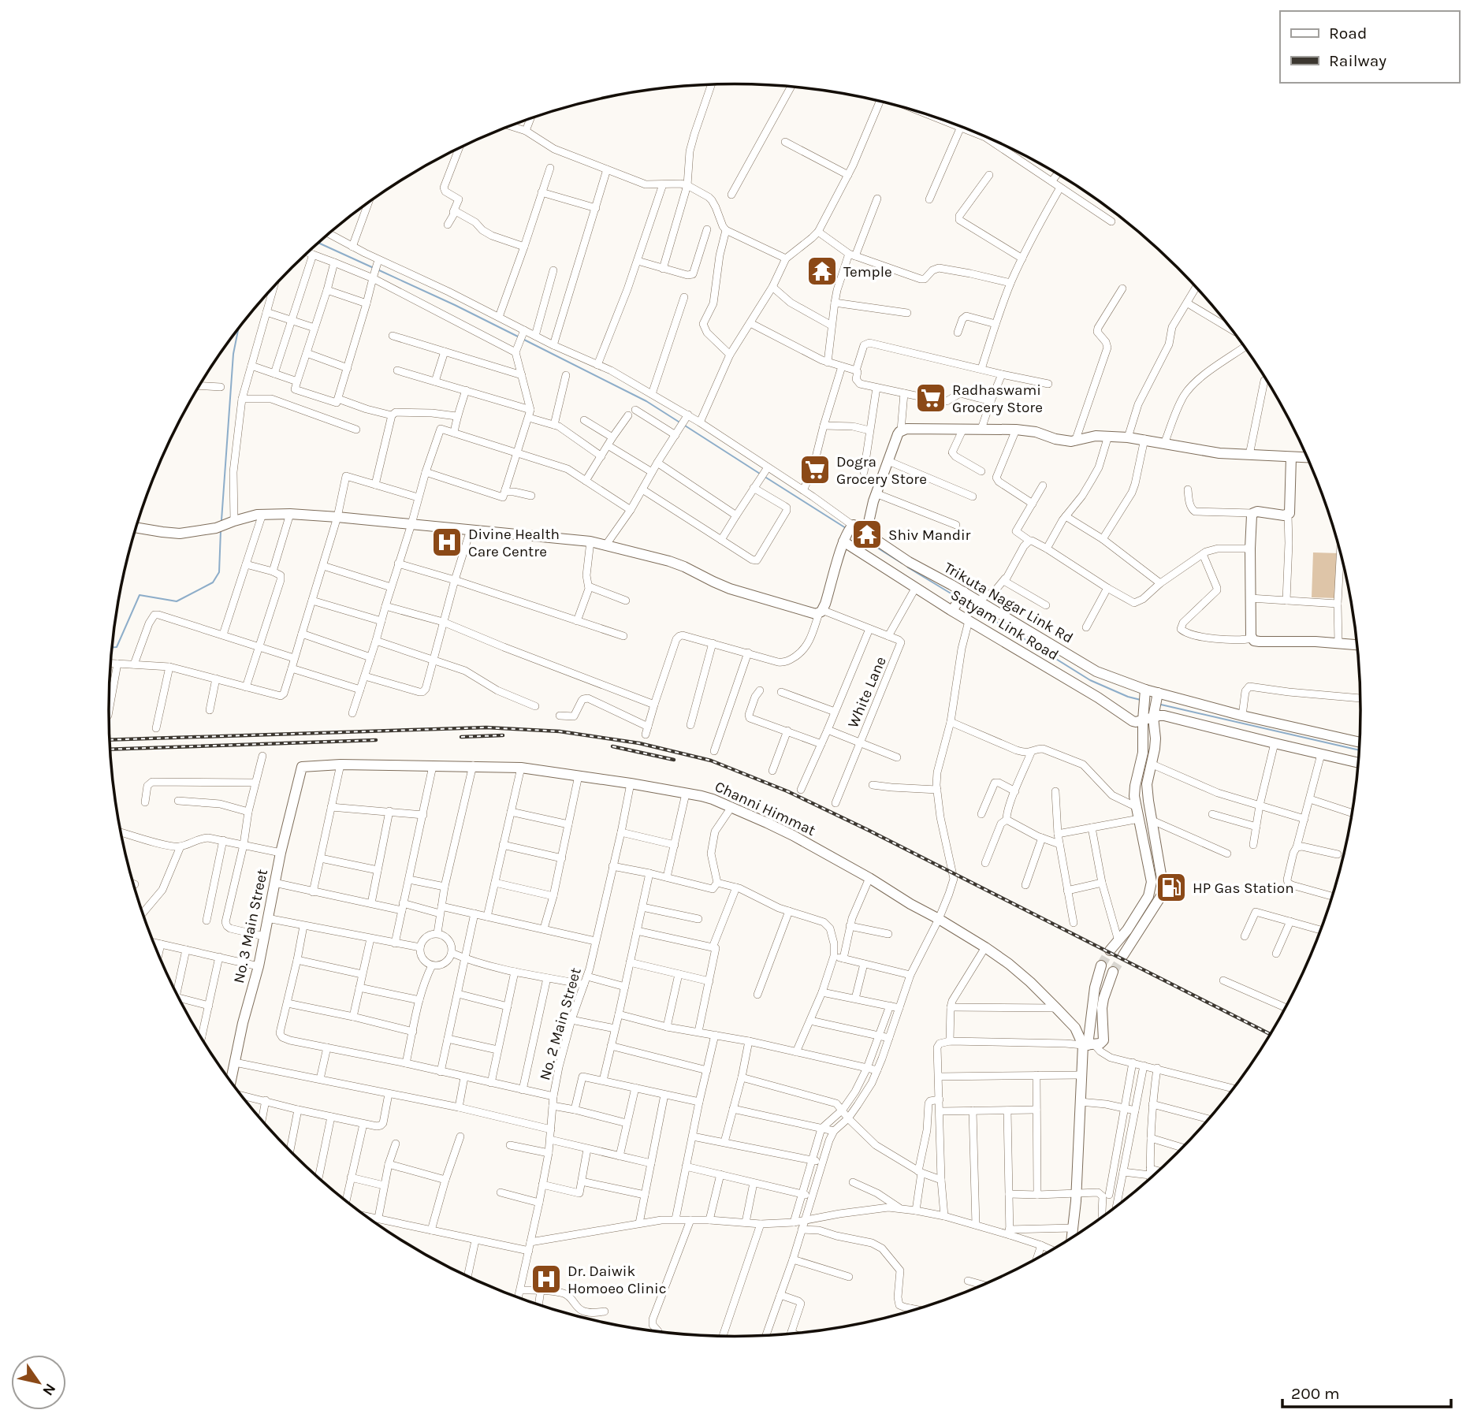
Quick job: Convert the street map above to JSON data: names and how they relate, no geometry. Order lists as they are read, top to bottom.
{
  "streets": {
    "street": [
      "Trikuta Nagar Link Rd",
      "Satyam Link Road",
      "White Lane",
      "Channi Himmat",
      "No. 3 Main Street",
      "No. 2 Main Street"
    ]
  },
  "crossings": [
    ["Trikuta Nagar Link Rd", "Satyam Link Road"],
    ["Channi Himmat", "No. 3 Main Street"],
    ["Channi Himmat", "No. 2 Main Street"]
  ],
  "places": {
    "temple": ["Temple", "Shiv Mandir"],
    "supermarket": ["Radhaswami Grocery Store", "Dogra Grocery Store"],
    "hospital": ["Divine Health Care Centre", "Dr. Daiwik Homoeo Clinic"],
    "fuel station": ["HP Gas Station"]
  },
  "legend": ["Road", "Railway"],
  "scale_bar": "200 m",
  "north": "bottom right"
}
